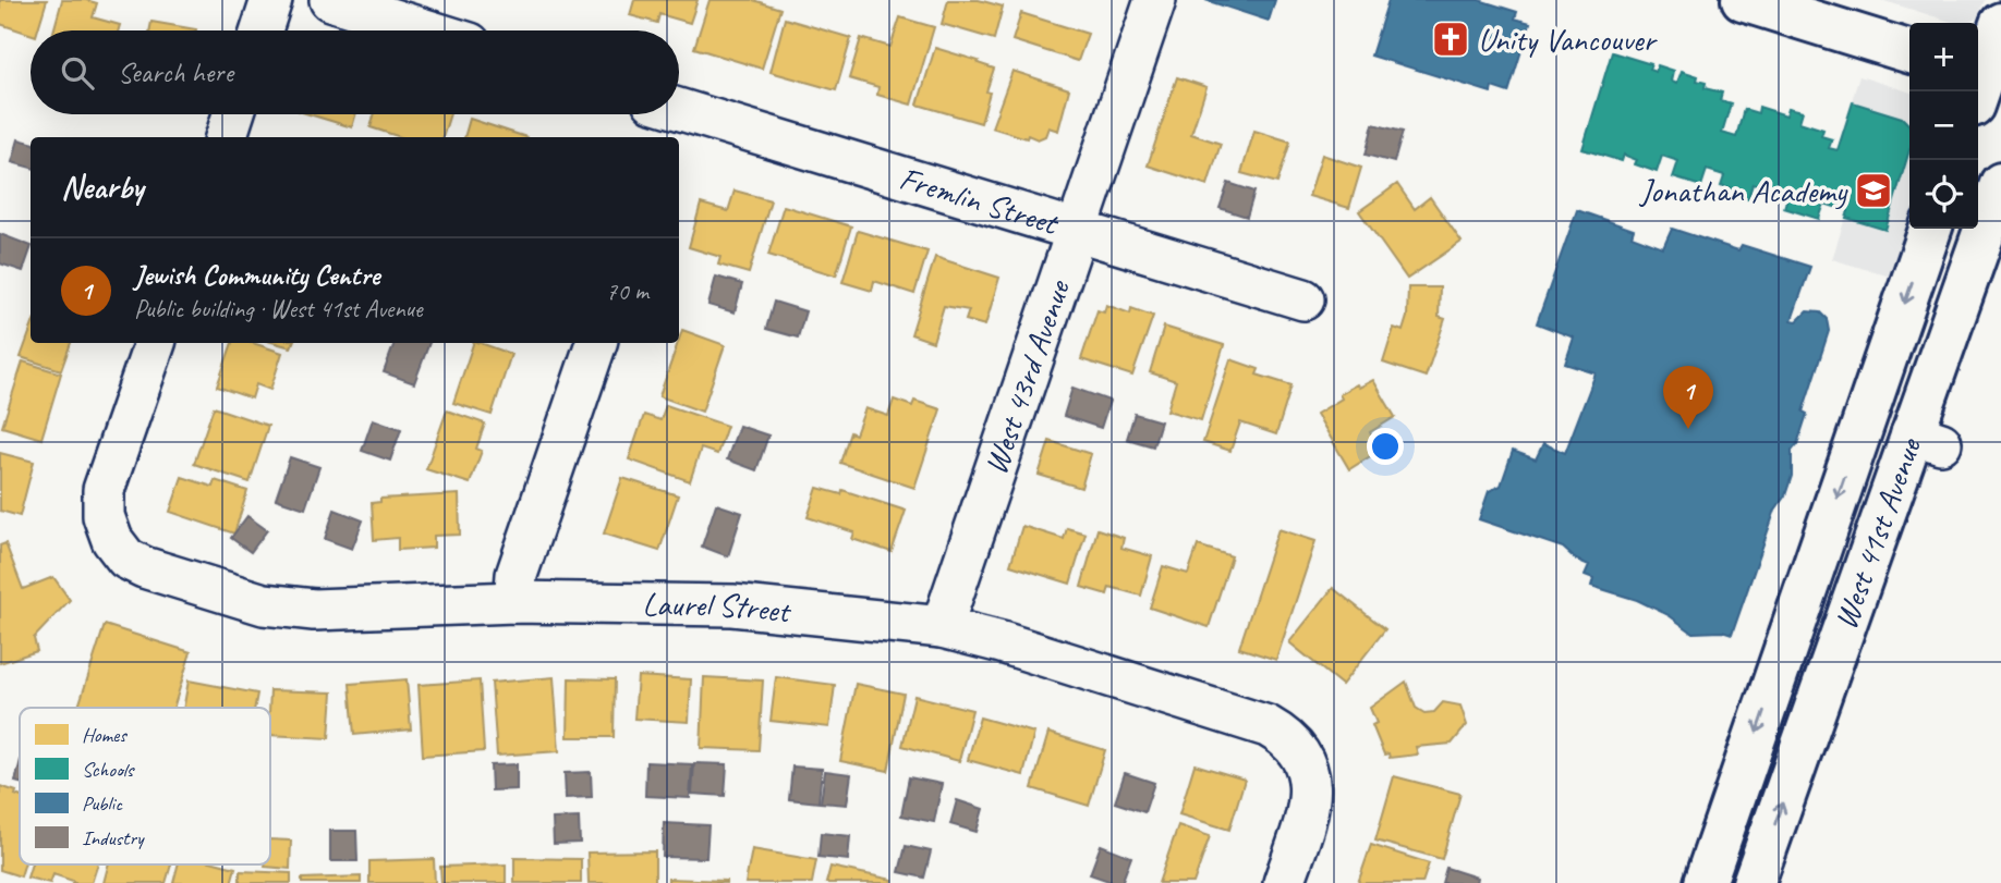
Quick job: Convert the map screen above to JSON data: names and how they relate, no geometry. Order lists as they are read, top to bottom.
{
  "streets": {
    "main road": ["West 41st Avenue"],
    "street": ["Fremlin Street", "West 43rd Avenue", "Laurel Street"]
  },
  "crossings": [
    ["Fremlin Street", "West 43rd Avenue"],
    ["West 43rd Avenue", "Laurel Street"]
  ],
  "places": {
    "church": ["Unity Vancouver"],
    "school or university": ["Jonathan Academy"]
  },
  "legend": [
    "Homes",
    "Schools",
    "Public",
    "Industry"
  ],
  "page": {
    "map_buttons": ["+", "−"],
    "search": "Search here",
    "heading": "Nearby",
    "list": [
      {
        "mark": "1",
        "name": "Jewish Community Centre",
        "note": "Public building · West 41st Avenue",
        "value": "70 m"
      }
    ],
    "pins": "1"
  }
}
